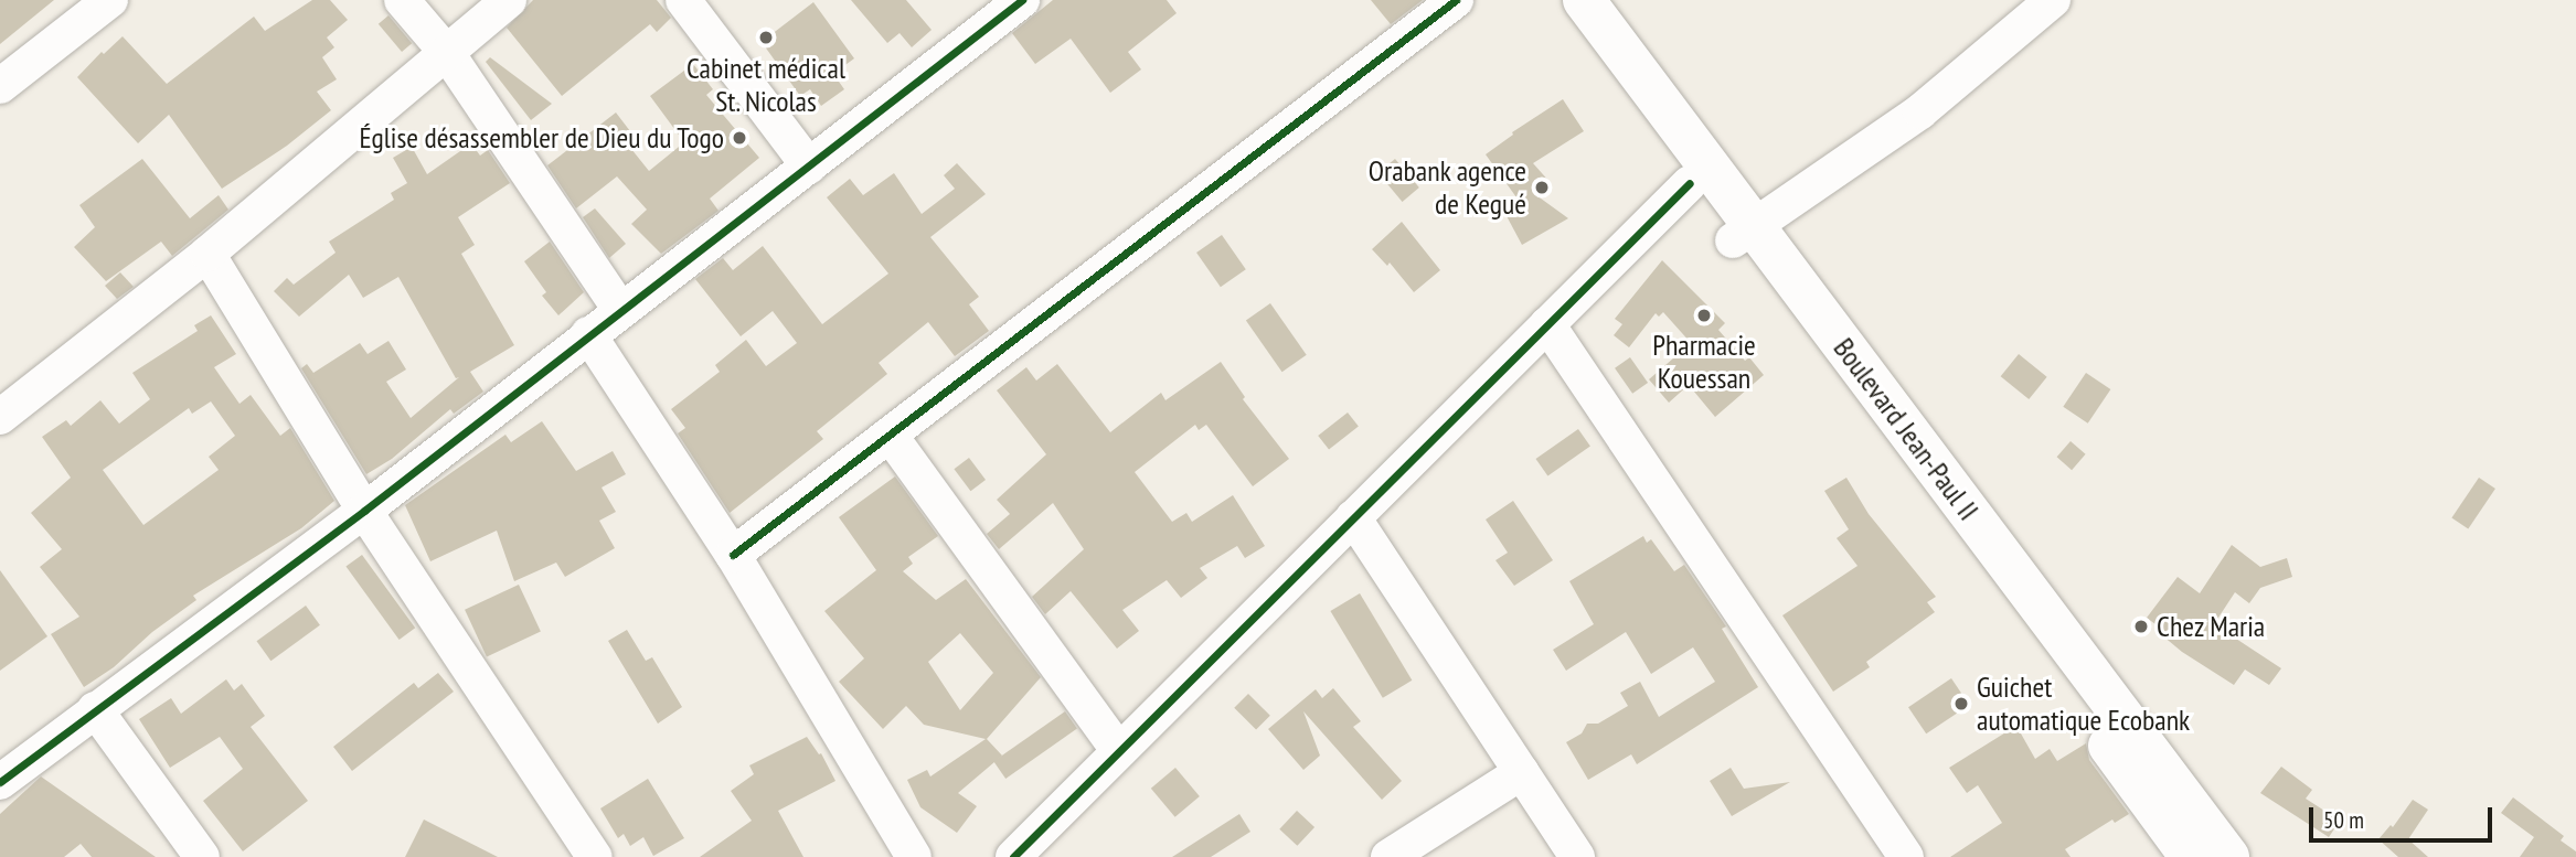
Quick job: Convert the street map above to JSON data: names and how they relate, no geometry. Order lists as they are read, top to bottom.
{
  "streets": {
    "main road": ["Boulevard Jean-Paul II"]
  },
  "places": [
    "Cabinet médical St. Nicolas",
    "Église désassembler de Dieu du Togo",
    "Orabank agence de Kegué",
    "Pharmacie Kouessan",
    "Chez Maria",
    "Guichet automatique Ecobank"
  ],
  "scale_bar": "50 m"
}
